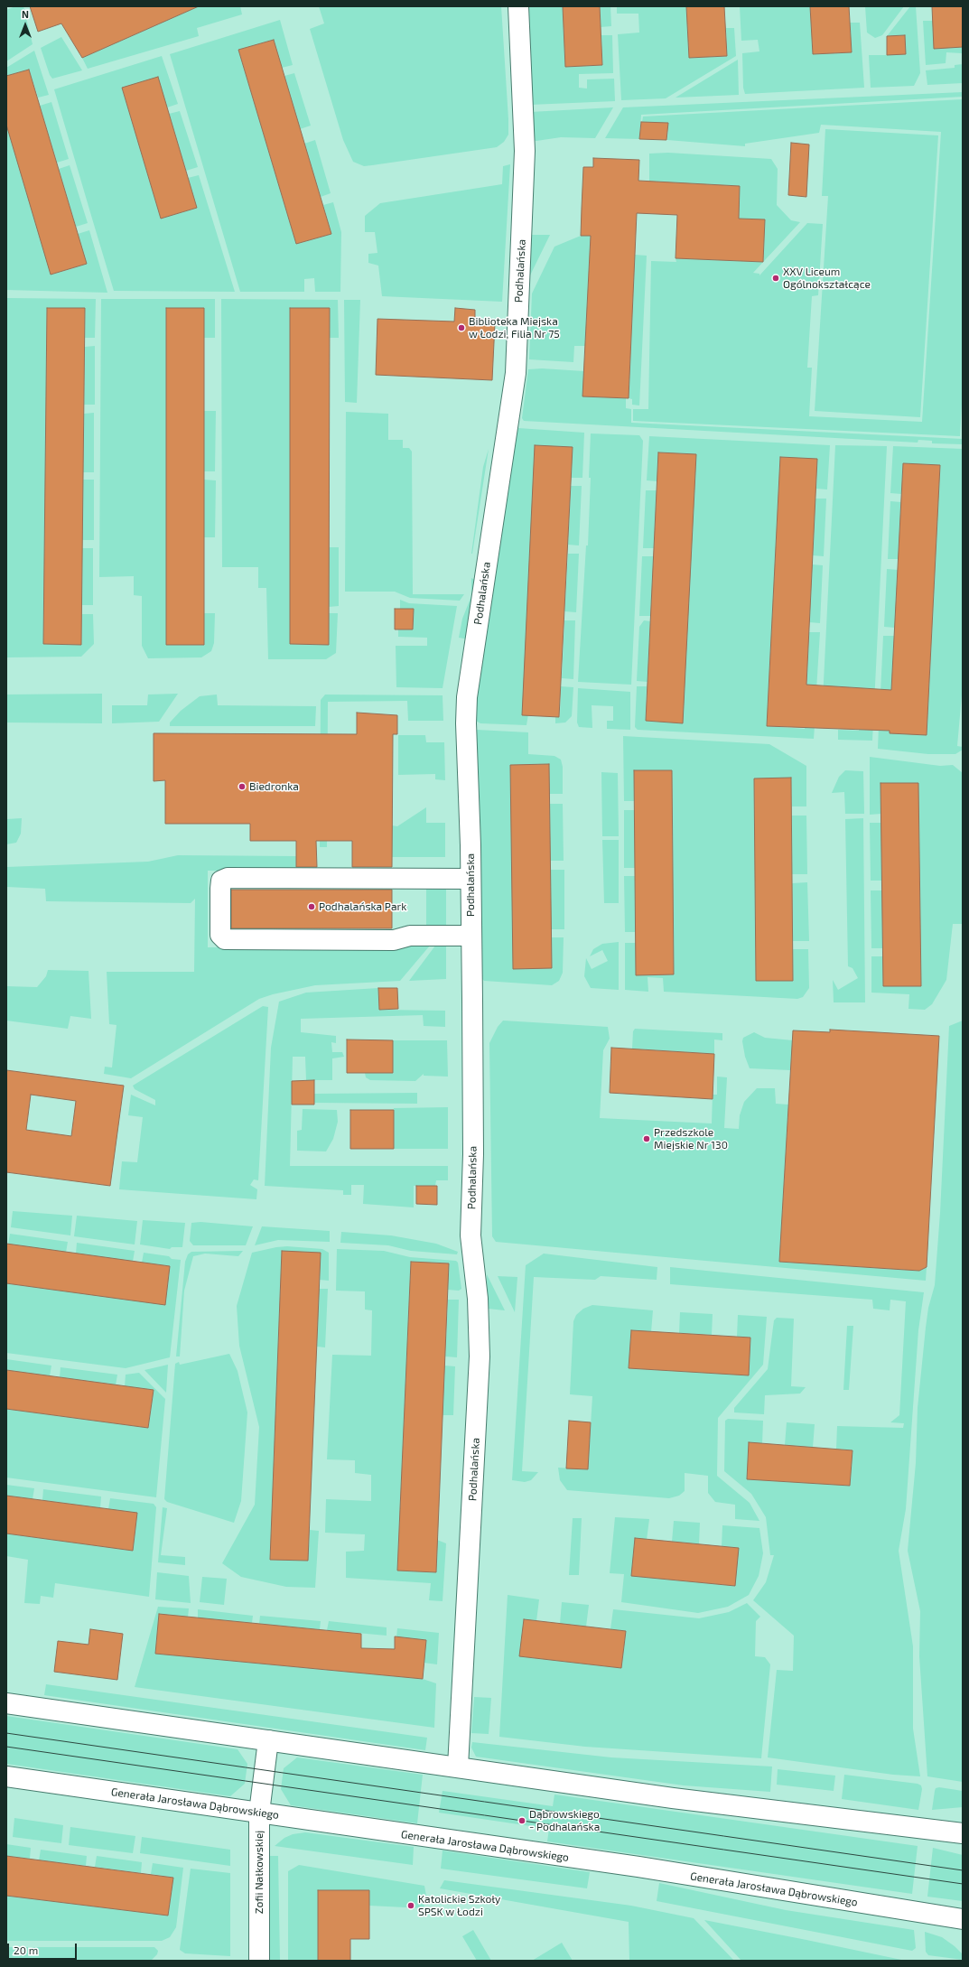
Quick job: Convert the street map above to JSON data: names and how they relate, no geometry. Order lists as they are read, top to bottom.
{
  "streets": {
    "street": ["Podhalańska", "Generała Jarosława Dąbrowskiego", "Zofii Nałkowskiej"]
  },
  "crossings": [
    ["Generała Jarosława Dąbrowskiego", "Zofii Nałkowskiej"]
  ],
  "places": [
    "XXV Liceum Ogólnokształcące",
    "Biblioteka Miejska w Łodzi, Filia Nr 75",
    "Biedronka",
    "Podhalańska Park",
    "Przedszkole Miejskie Nr 130",
    "Dąbrowskiego - Podhalańska",
    "Katolickie Szkoły SPSK w Łodzi"
  ],
  "scale_bar": "20 m",
  "north": "top"
}
